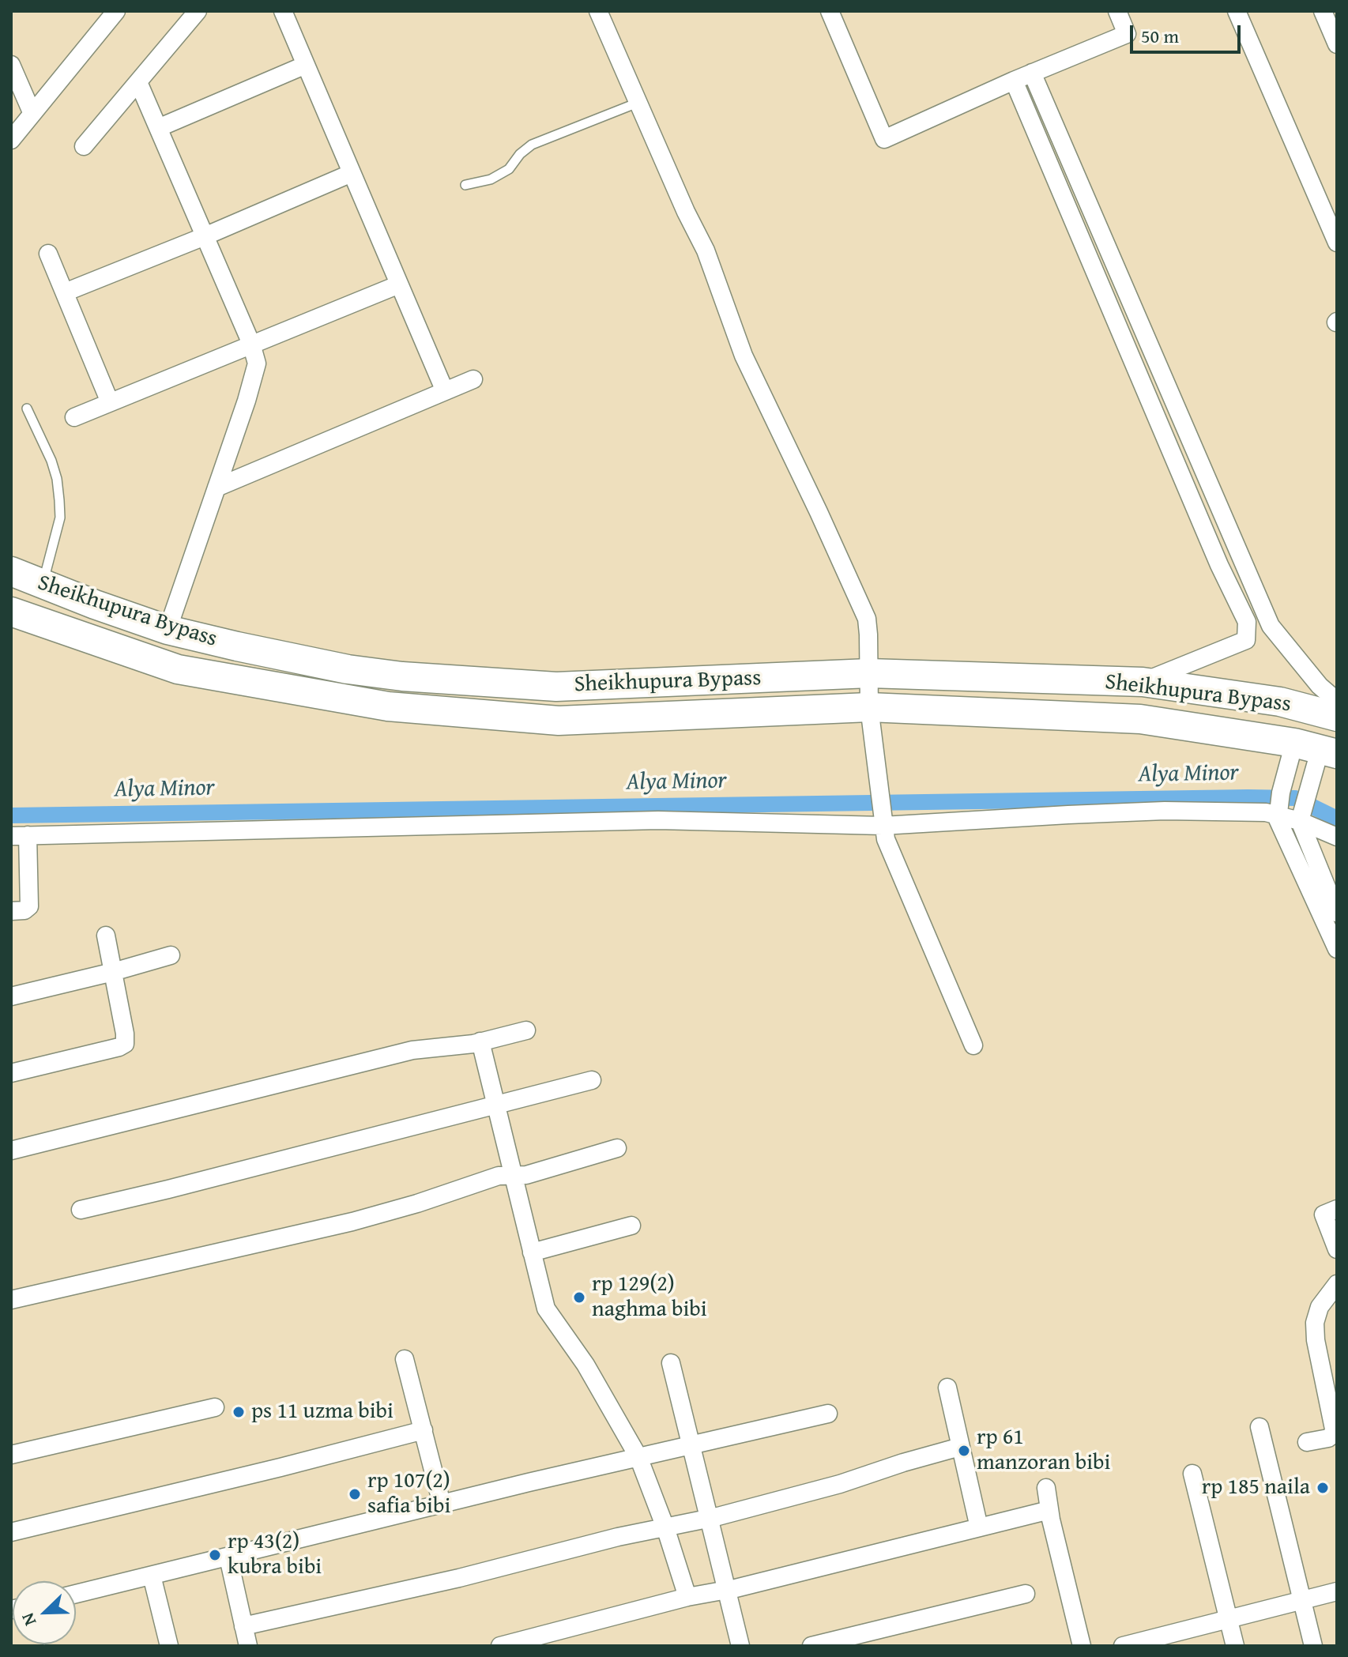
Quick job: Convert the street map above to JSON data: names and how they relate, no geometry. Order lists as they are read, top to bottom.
{
  "streets": {
    "highway": ["Sheikhupura Bypass"]
  },
  "water": ["Alya Minor"],
  "places": [
    "rp 129(2) naghma bibi",
    "ps 11 uzma bibi",
    "rp 61 manzoran bibi",
    "rp 185 naila",
    "rp 107(2) safia bibi",
    "rp 43(2) kubra bibi"
  ],
  "scale_bar": "50 m",
  "north": "bottom left"
}
